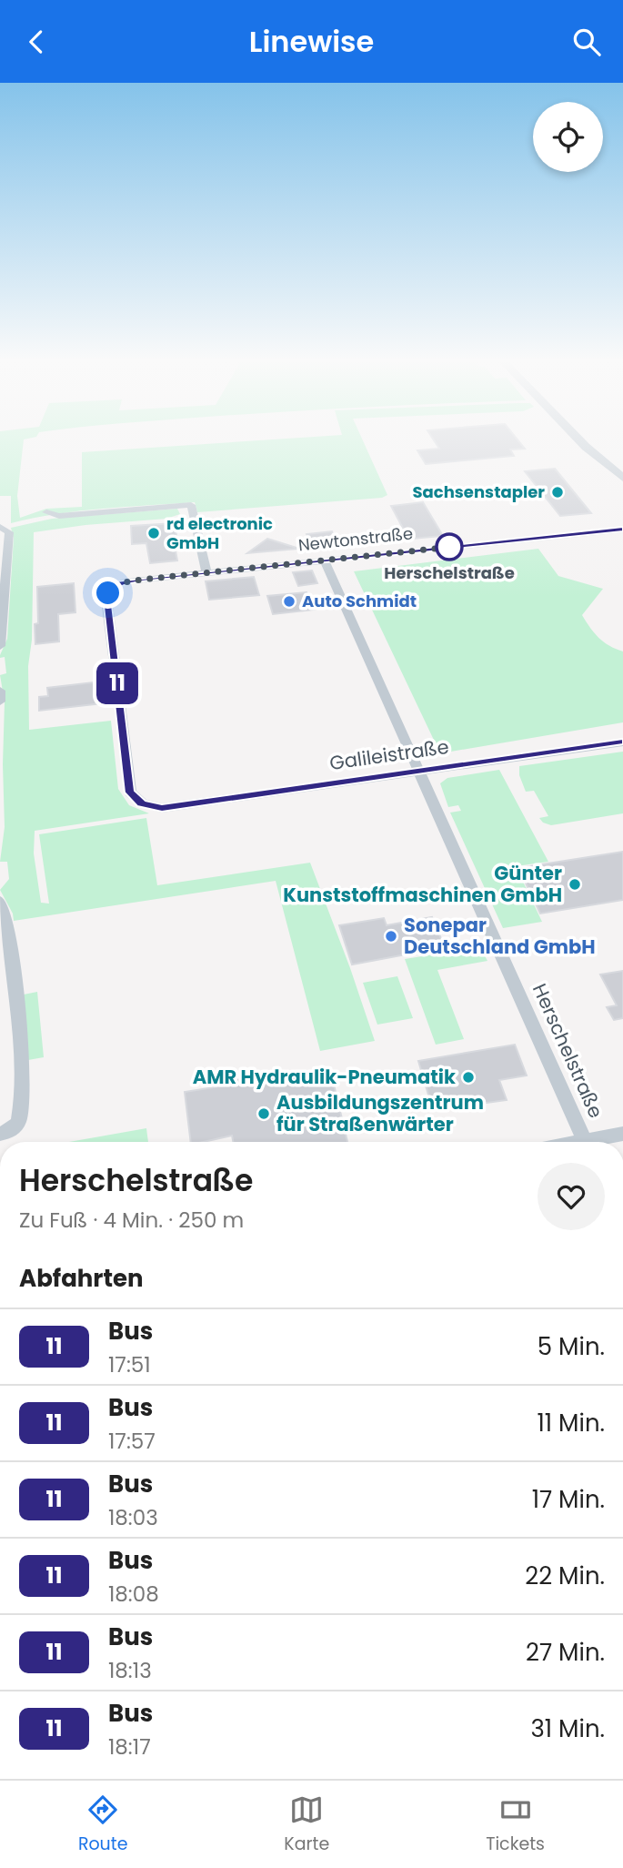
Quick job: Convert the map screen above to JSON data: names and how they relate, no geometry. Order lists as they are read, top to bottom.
{
  "streets": {
    "street": ["Newtonstraße", "Galileistraße", "Herschelstraße"]
  },
  "crossings": [
    ["Newtonstraße", "Galileistraße"],
    ["Newtonstraße", "Herschelstraße"],
    ["Galileistraße", "Herschelstraße"]
  ],
  "places": [
    "Sachsenstapler",
    "rd electronic GmbH",
    "Herschelstraße",
    "Auto Schmidt",
    "Günter Kunststoffmaschinen GmbH",
    "Sonepar Deutschland GmbH",
    "AMR Hydraulik-Pneumatik",
    "Ausbildungszentrum für Straßenwärter"
  ],
  "lines": ["bus line 11"],
  "page": {
    "header": "Linewise",
    "on_map": "11",
    "heading": [
      ["Herschelstraße", "Zu Fuß · 4 Min. · 250 m"],
      "Abfahrten"
    ],
    "list": [
      {
        "mark": "11",
        "name": "Bus",
        "note": "17:51",
        "value": "5 Min."
      },
      {
        "mark": "11",
        "name": "Bus",
        "note": "17:57",
        "value": "11 Min."
      },
      {
        "mark": "11",
        "name": "Bus",
        "note": "18:03",
        "value": "17 Min."
      },
      {
        "mark": "11",
        "name": "Bus",
        "note": "18:08",
        "value": "22 Min."
      },
      {
        "mark": "11",
        "name": "Bus",
        "note": "18:13",
        "value": "27 Min."
      },
      {
        "mark": "11",
        "name": "Bus",
        "note": "18:17",
        "value": "31 Min."
      }
    ],
    "tabs": ["Route", "Karte", "Tickets"]
  }
}
